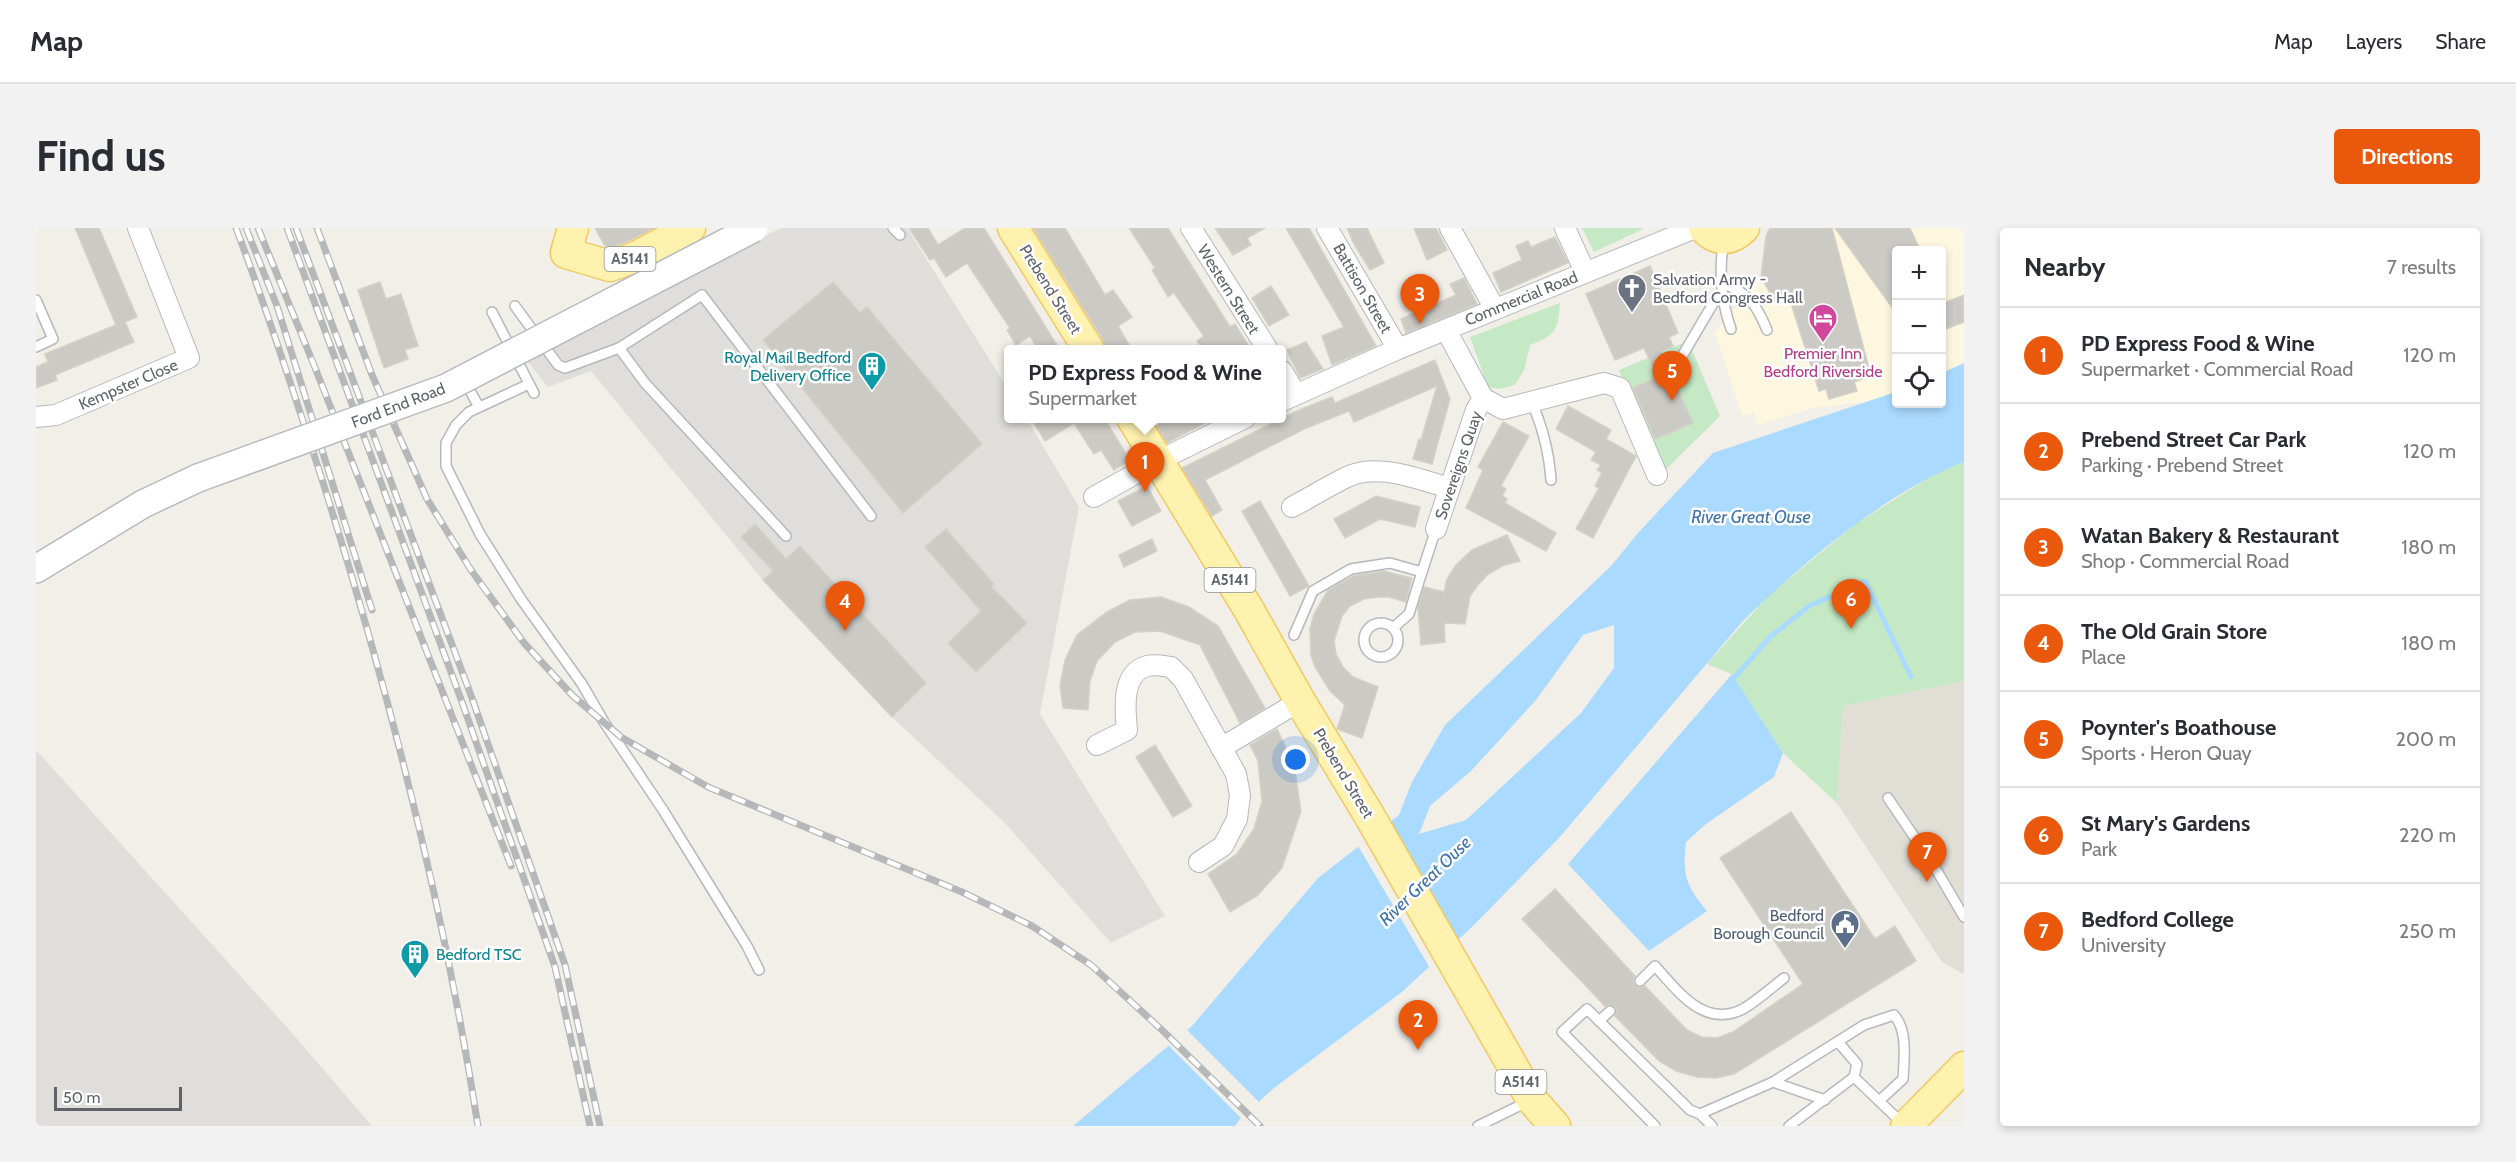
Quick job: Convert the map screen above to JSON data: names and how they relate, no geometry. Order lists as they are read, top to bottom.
{
  "streets": {
    "main road": ["A5141", "Prebend Street"],
    "street": [
      "Battison Street",
      "Western Street",
      "Commercial Road",
      "Kempster Close",
      "Ford End Road",
      "Sovereigns Quay"
    ]
  },
  "crossings": [
    ["Battison Street", "Commercial Road"],
    ["Commercial Road", "Sovereigns Quay"]
  ],
  "water": ["River Great Ouse"],
  "places": {
    "church": ["Salvation Army - Bedford Congress Hall"],
    "hotel": ["Premier Inn Bedford Riverside"],
    "building": ["Royal Mail Bedford Delivery Office", "Bedford TSC"],
    "public building": ["Bedford Borough Council"]
  },
  "scale_bar": "50 m",
  "page": {
    "header": "Map",
    "nav": ["Map", "Layers", "Share"],
    "buttons": "Directions",
    "title": "Find us",
    "heading": ["Nearby", "7 results"],
    "map_buttons": ["+", "−"],
    "pins": [
      "3",
      "5",
      "1",
      "6",
      "4",
      "7",
      "2"
    ],
    "list": [
      {
        "mark": "1",
        "name": "PD Express Food & Wine",
        "note": "Supermarket · Commercial Road",
        "value": "120 m"
      },
      {
        "mark": "2",
        "name": "Prebend Street Car Park",
        "note": "Parking · Prebend Street",
        "value": "120 m"
      },
      {
        "mark": "3",
        "name": "Watan Bakery & Restaurant",
        "note": "Shop · Commercial Road",
        "value": "180 m"
      },
      {
        "mark": "4",
        "name": "The Old Grain Store",
        "note": "Place",
        "value": "180 m"
      },
      {
        "mark": "5",
        "name": "Poynter's Boathouse",
        "note": "Sports · Heron Quay",
        "value": "200 m"
      },
      {
        "mark": "6",
        "name": "St Mary's Gardens",
        "note": "Park",
        "value": "220 m"
      },
      {
        "mark": "7",
        "name": "Bedford College",
        "note": "University",
        "value": "250 m"
      }
    ],
    "popup": ["PD Express Food & Wine", "Supermarket"],
    "scale": "50 m"
  }
}
